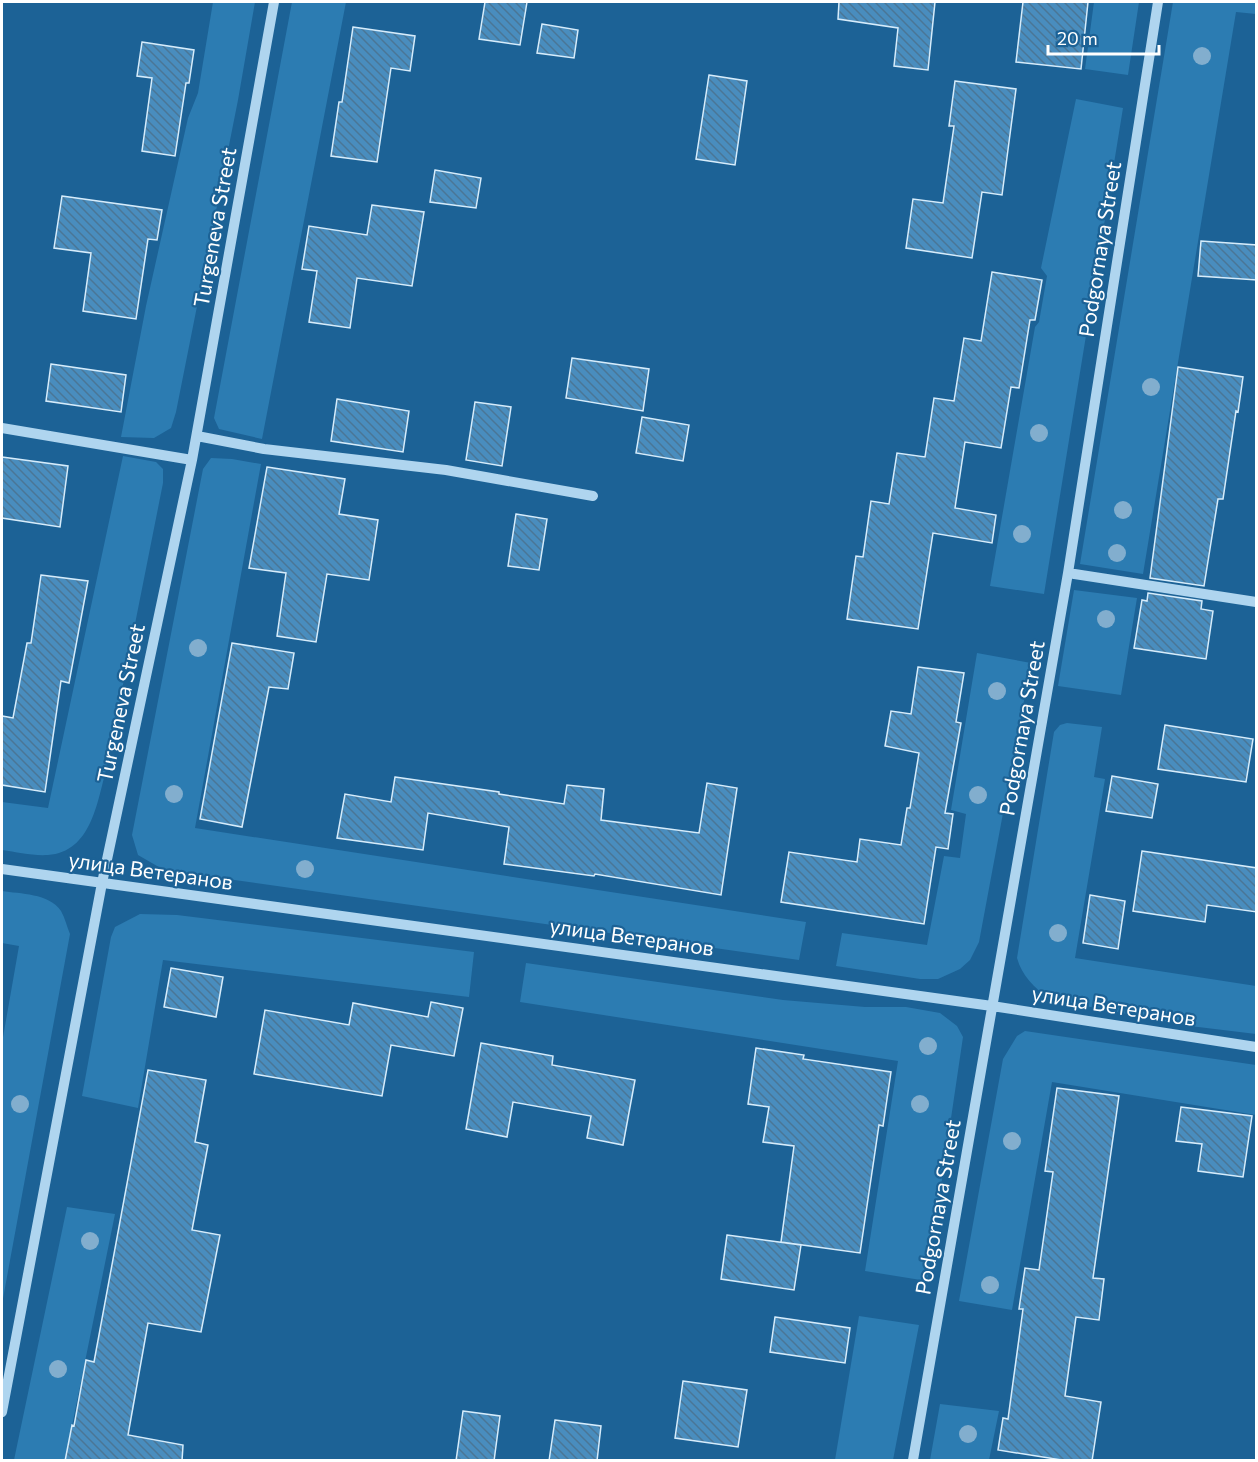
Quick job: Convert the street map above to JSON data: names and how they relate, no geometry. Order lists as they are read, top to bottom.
{
  "streets": {
    "street": ["Turgeneva Street", "Podgornaya Street", "улица Ветеранов"]
  },
  "crossings": [
    ["Turgeneva Street", "улица Ветеранов"],
    ["Podgornaya Street", "улица Ветеранов"]
  ],
  "scale_bar": "20 m"
}
